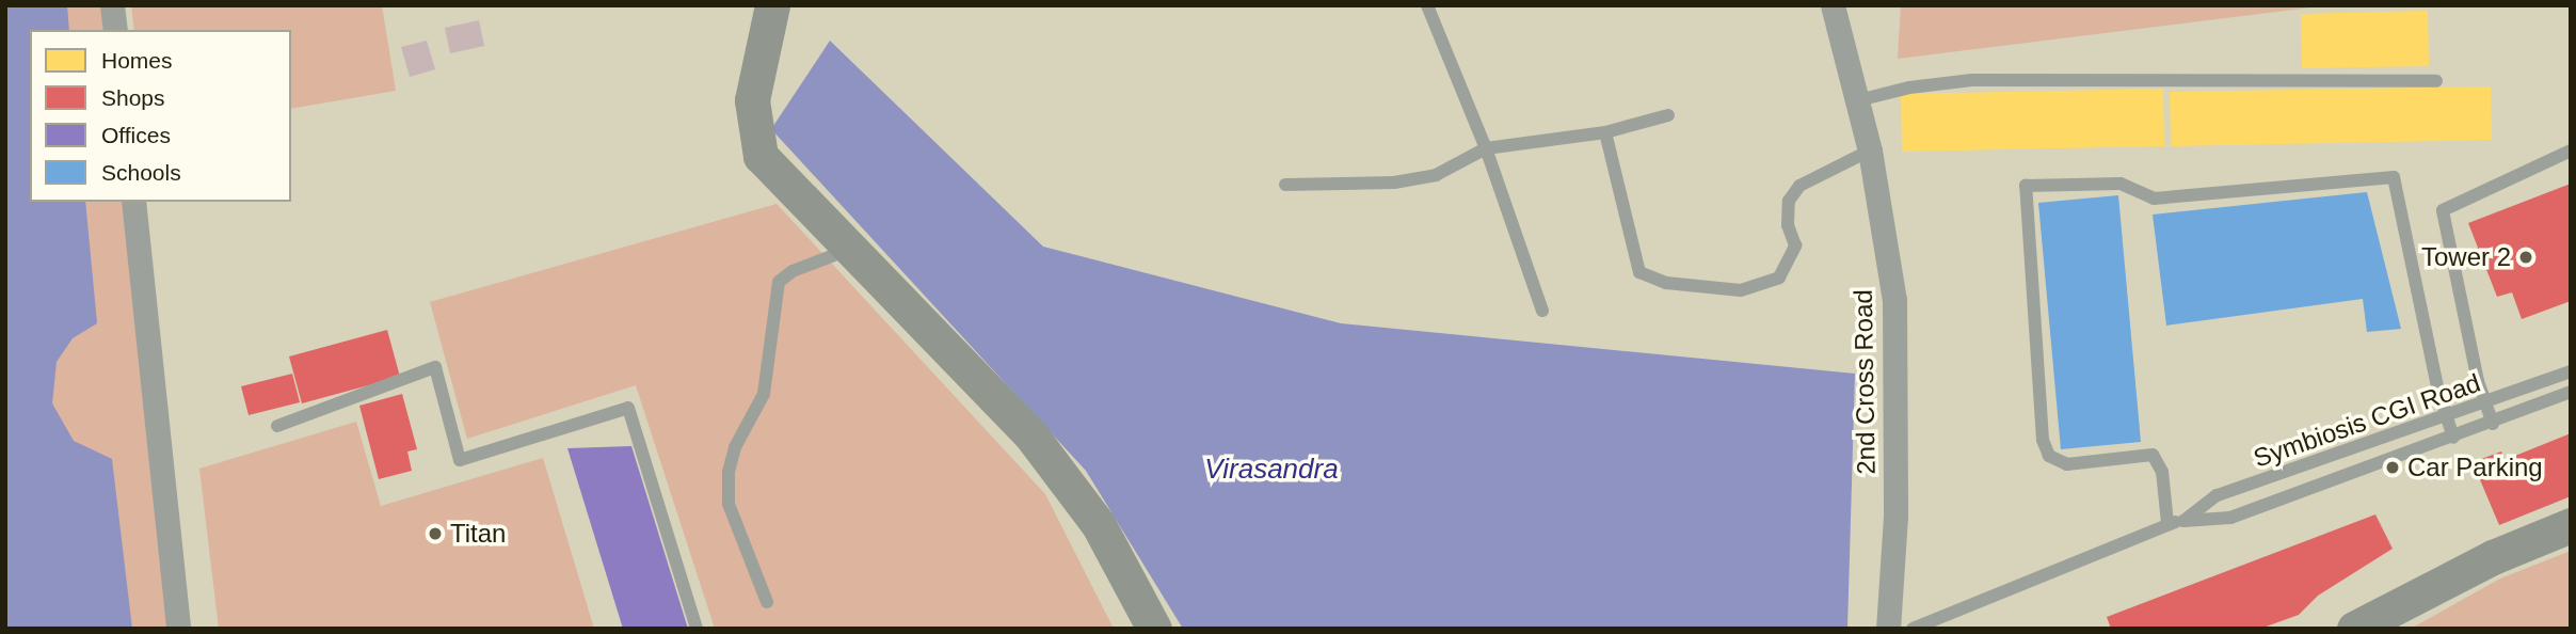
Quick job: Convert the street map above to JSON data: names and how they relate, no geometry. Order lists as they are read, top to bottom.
{
  "streets": {
    "street": ["2nd Cross Road"],
    "lane": ["Symbiosis CGI Road"]
  },
  "water": ["Virasandra"],
  "places": ["Tower 2", "Car Parking", "Titan"],
  "legend": [
    "Homes",
    "Shops",
    "Offices",
    "Schools"
  ]
}
